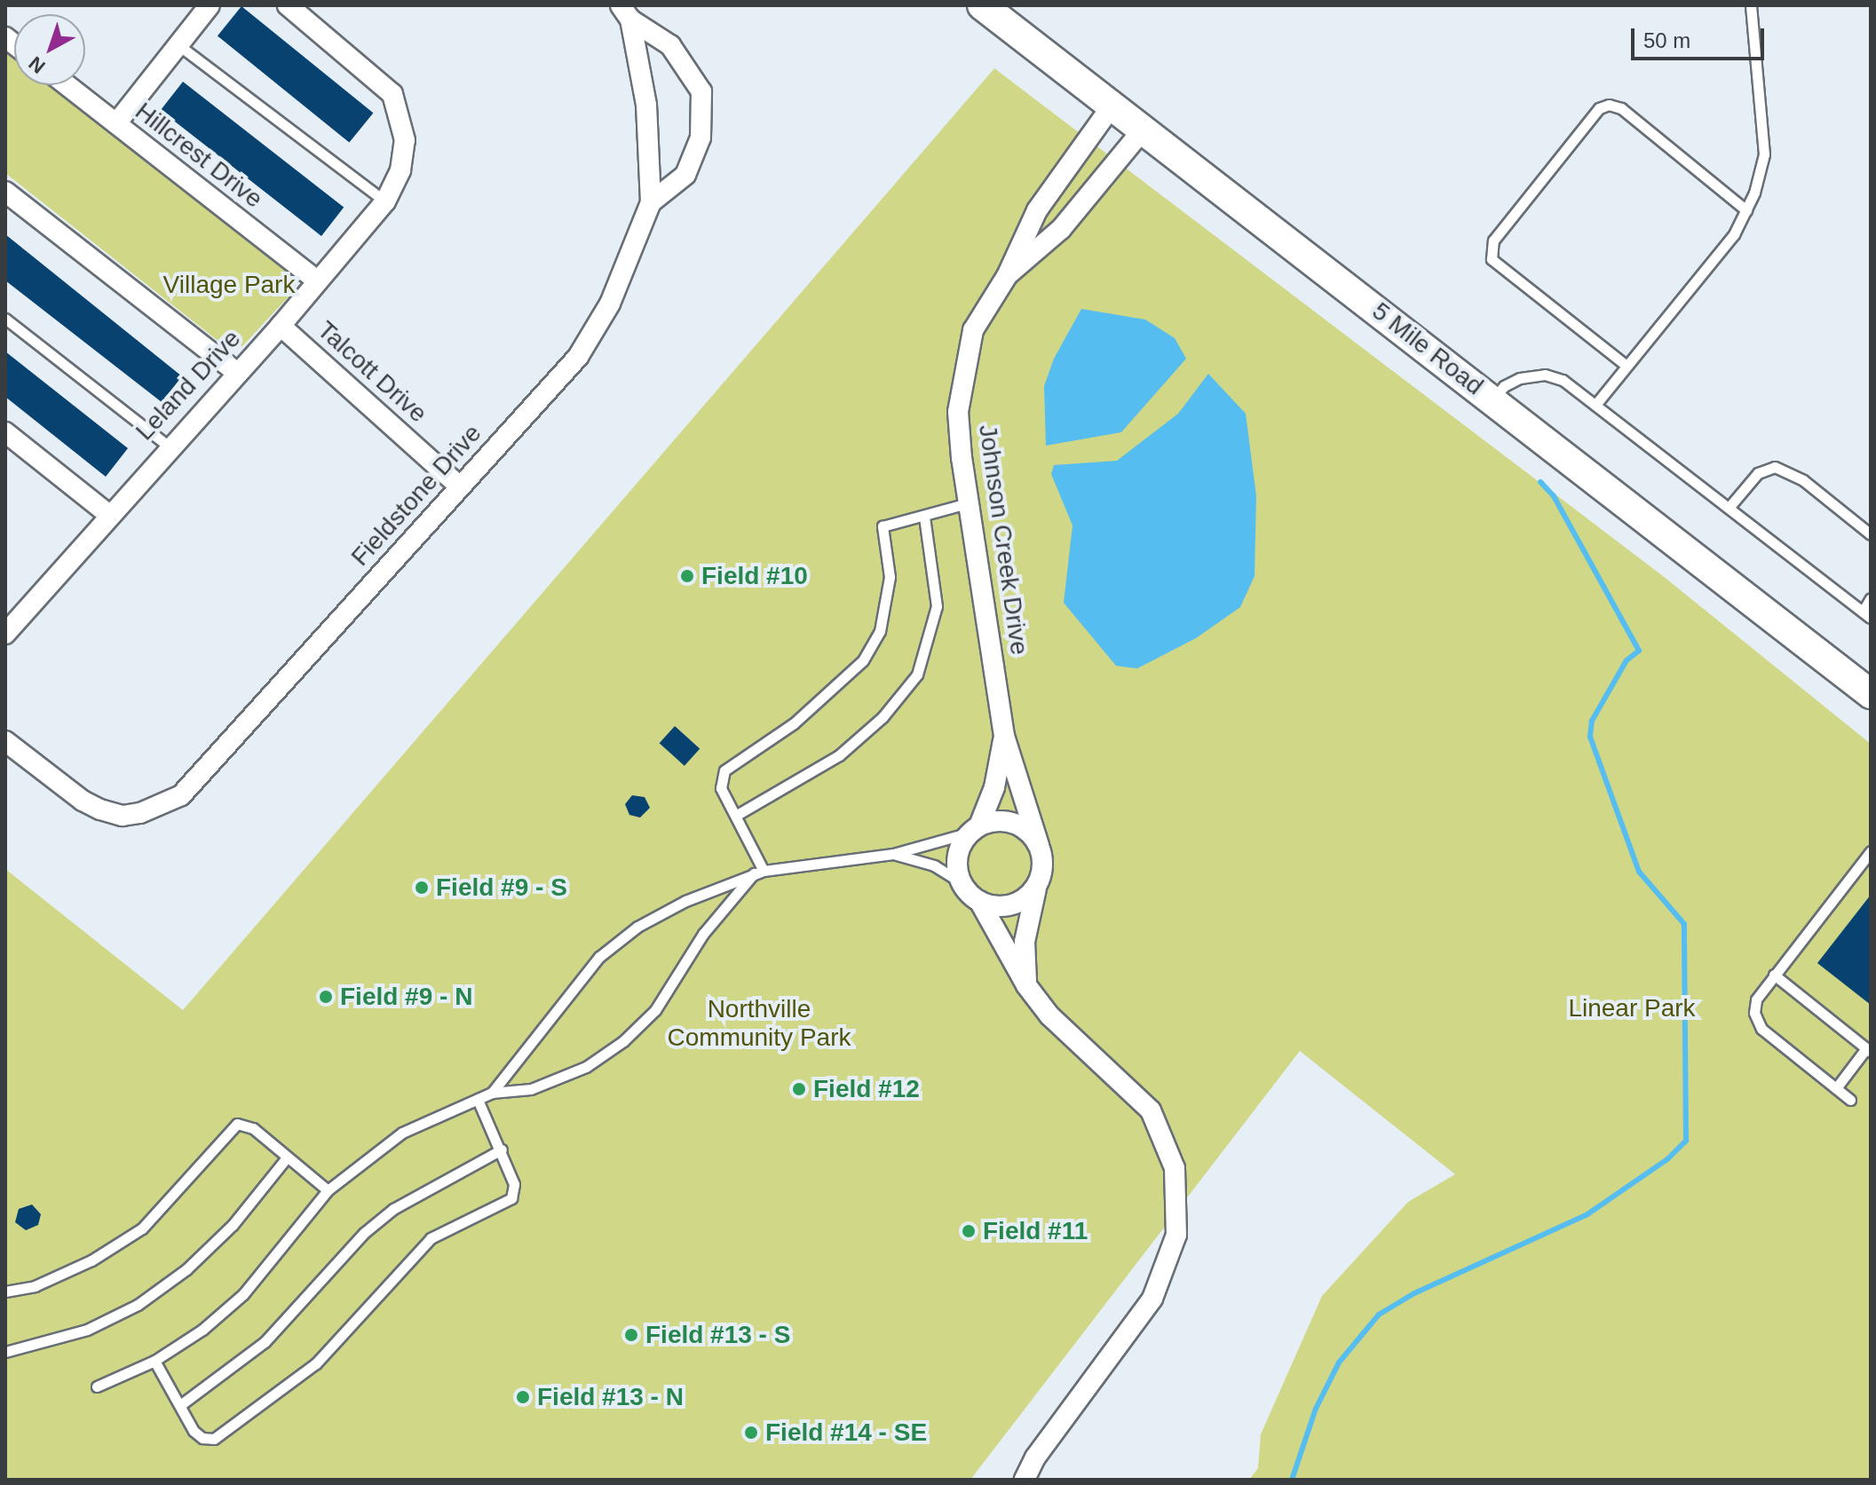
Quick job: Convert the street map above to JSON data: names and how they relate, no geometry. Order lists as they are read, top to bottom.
{
  "streets": {
    "street": [
      "Hillcrest Drive",
      "5 Mile Road",
      "Talcott Drive",
      "Leland Drive",
      "Fieldstone Drive",
      "Johnson Creek Drive"
    ]
  },
  "crossings": [
    ["Hillcrest Drive", "Leland Drive"],
    ["5 Mile Road", "Johnson Creek Drive"],
    ["Talcott Drive", "Leland Drive"],
    ["Talcott Drive", "Fieldstone Drive"]
  ],
  "parks": ["Village Park", "Linear Park", "Northville Community Park"],
  "places": [
    "Field #10",
    "Field #9 - S",
    "Field #9 - N",
    "Field #12",
    "Field #11",
    "Field #13 - S",
    "Field #13 - N",
    "Field #14 - SE"
  ],
  "scale_bar": "50 m",
  "north": "bottom left"
}
